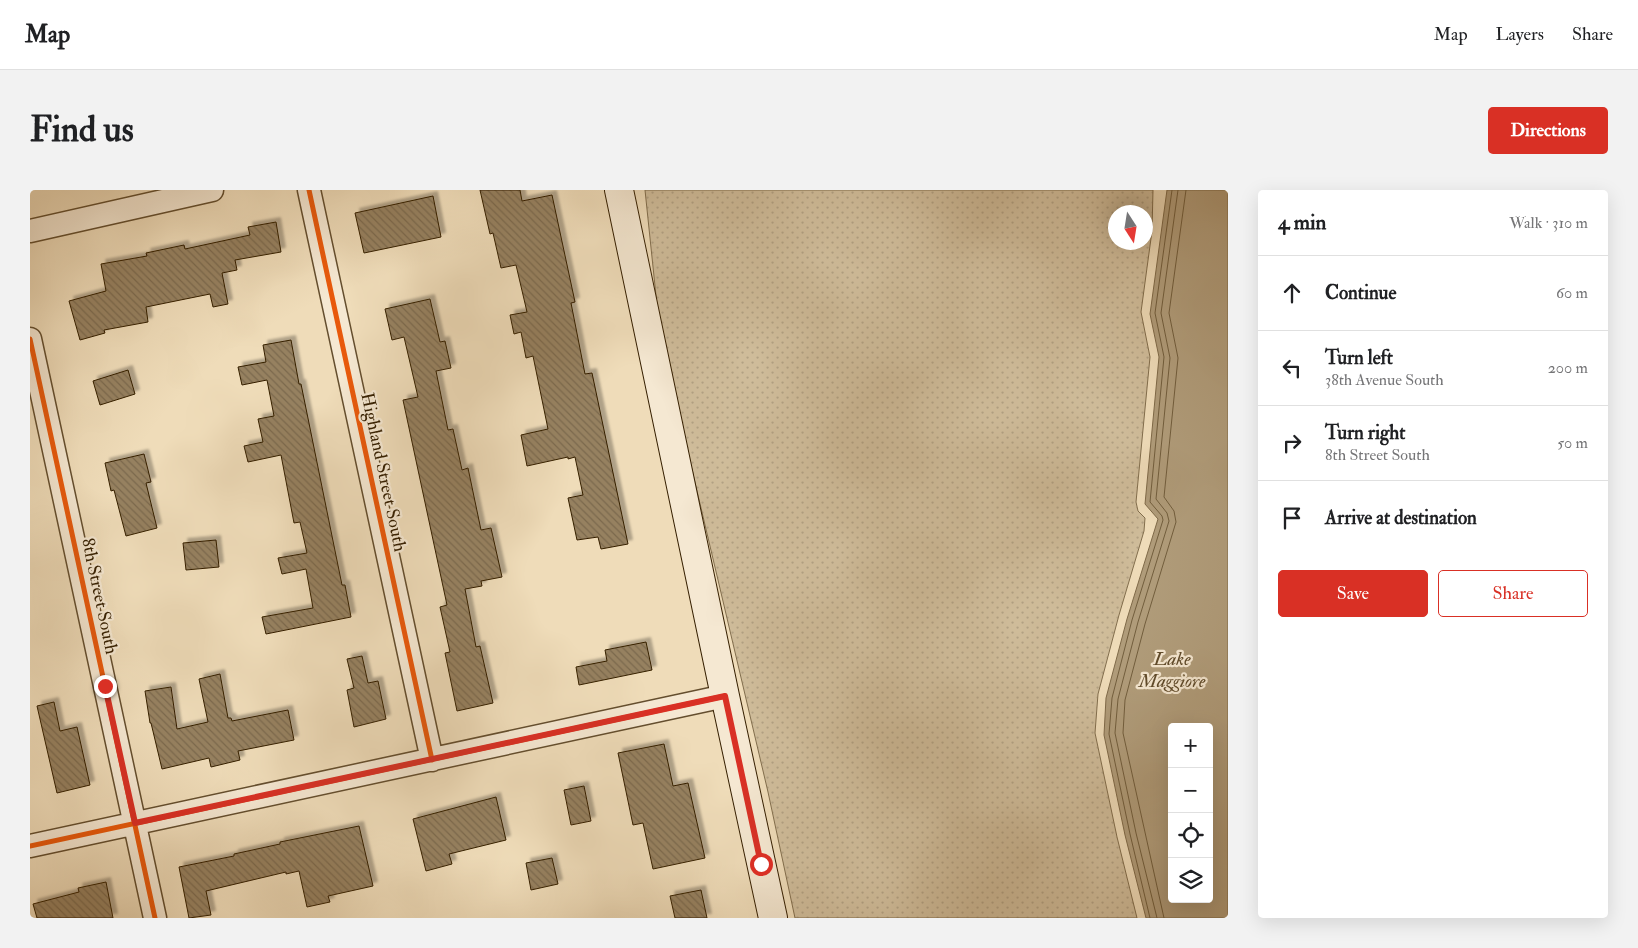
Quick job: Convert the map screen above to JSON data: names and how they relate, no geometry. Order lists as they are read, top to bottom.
{
  "streets": {
    "street": ["Highland Street South", "8th Street South"]
  },
  "water": ["Lake Maggiore"],
  "north": "bottom",
  "page": {
    "header": "Map",
    "nav": ["Map", "Layers", "Share"],
    "buttons": [
      "Directions",
      ["Save", "Share"]
    ],
    "title": "Find us",
    "heading": ["4 min", "Walk · 310 m"],
    "list": [
      ["Continue", "60 m"],
      ["Turn left", "38th Avenue South", "200 m"],
      ["Turn right", "8th Street South", "50 m"],
      "Arrive at destination"
    ],
    "map_buttons": ["+", "−"]
  }
}
